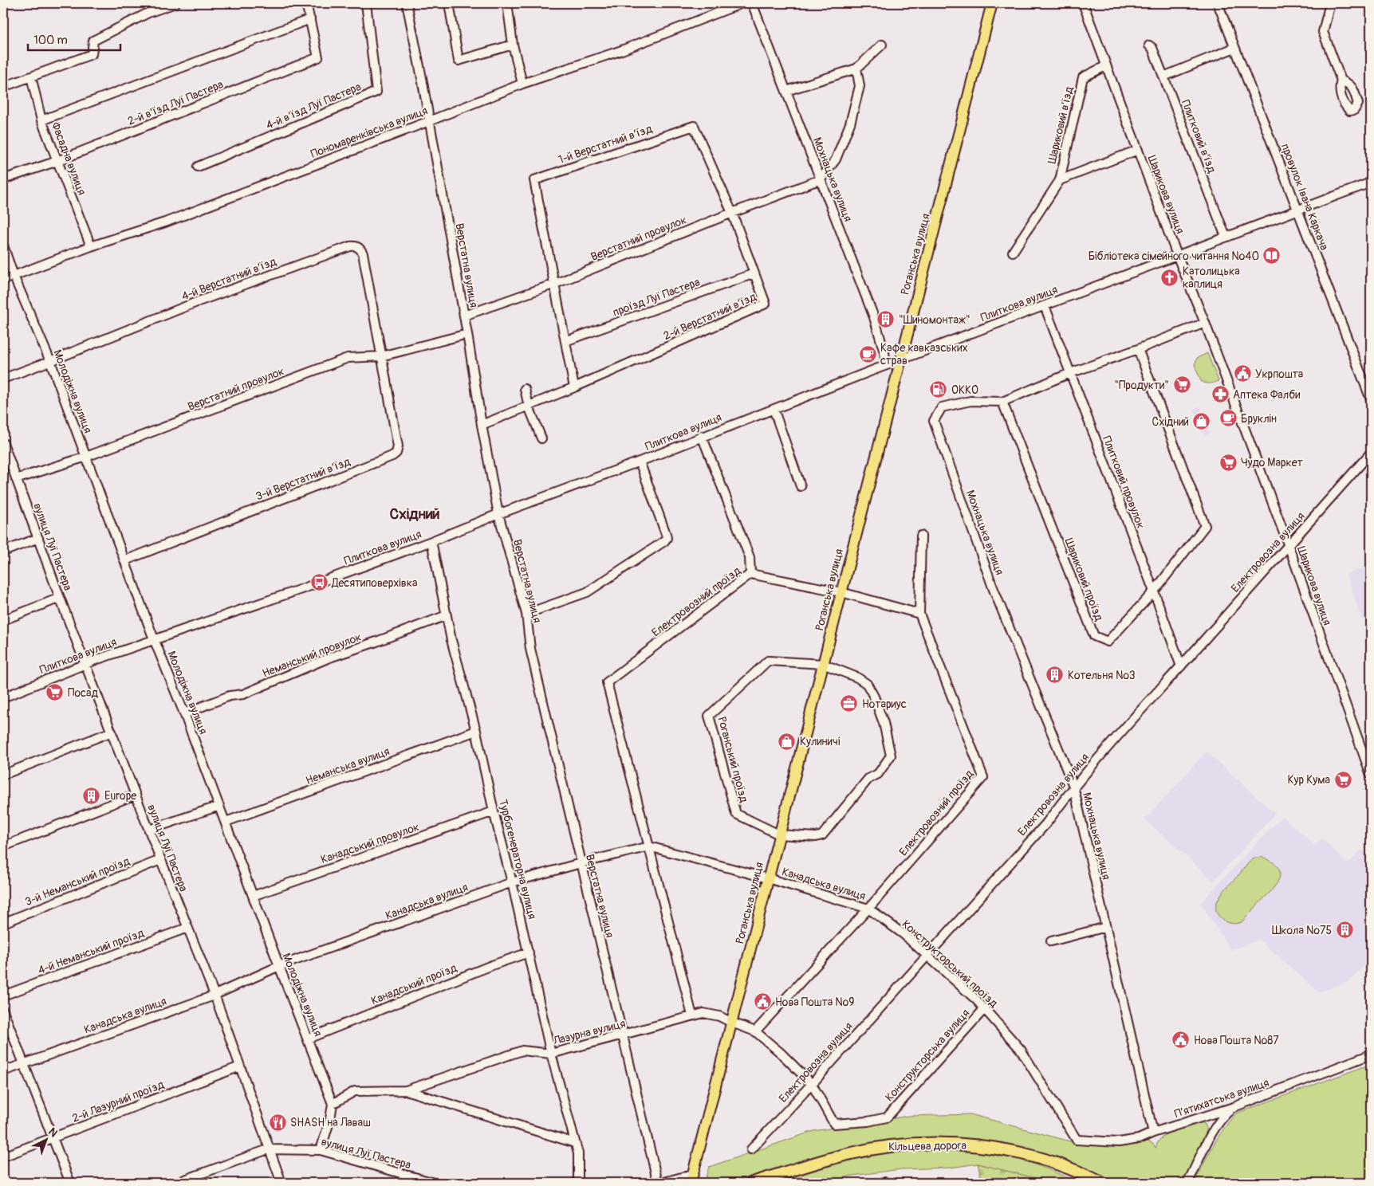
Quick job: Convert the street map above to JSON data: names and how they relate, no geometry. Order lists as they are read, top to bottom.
{
  "streets": {
    "highway": ["Кільцева дорога"],
    "main road": ["Роганська вулиця"],
    "street": [
      "2-й в’їзд Луї Пастера",
      "4-й в’їзд Луї Пастера",
      "Шариковий в’їзд",
      "Пономаренківська вулиця",
      "Плитковий в’їзд",
      "1-й Верстатний в’їзд",
      "Фасадна вулиця",
      "Мохнацька вулиця",
      "Шарикова вулиця",
      "провулок Івана Каркача",
      "Верстатний провулок",
      "Верстатна вулиця",
      "4-й Верстатний в’їзд",
      "проїзд Луї Пастера",
      "Плиткова вулиця",
      "2-й Верстатний в’їзд",
      "Молодіжна вулиця",
      "3-й Верстатний в’їзд",
      "Плитковий провулок",
      "вулиця Луї Пастера",
      "Електровозна вулиця",
      "Шариковий проїзд",
      "Електровозний проїзд",
      "Неманський провулок",
      "Роганський проїзд",
      "Неманська вулиця",
      "Канадський провулок",
      "Турбогенераторна вулиця",
      "3-й Неманський проїзд",
      "Канадська вулиця",
      "4-й Неманський проїзд",
      "Конструкторський проїзд",
      "Канадський проїзд",
      "Лазурна вулиця",
      "Конструкторська вулиця",
      "П’ятихатська вулиця",
      "2-й Лазурний проїзд"
    ]
  },
  "crossings": [
    ["2-й в’їзд Луї Пастера", "Фасадна вулиця"],
    ["Шариковий в’їзд", "Шарикова вулиця"],
    ["Пономаренківська вулиця", "Фасадна вулиця"],
    ["Пономаренківська вулиця", "Верстатна вулиця"],
    ["Пономаренківська вулиця", "Молодіжна вулиця"],
    ["Плитковий в’їзд", "Плиткова вулиця"],
    ["1-й Верстатний в’їзд", "Верстатний провулок"],
    ["1-й Верстатний в’їзд", "2-й Верстатний в’їзд"],
    ["Мохнацька вулиця", "Верстатний провулок"],
    ["Мохнацька вулиця", "Плиткова вулиця"],
    ["Мохнацька вулиця", "Електровозна вулиця"],
    ["Мохнацька вулиця", "Шариковий проїзд"],
    ["Мохнацька вулиця", "П’ятихатська вулиця"],
    ["Шарикова вулиця", "Плиткова вулиця"],
    ["Шарикова вулиця", "Електровозна вулиця"],
    ["провулок Івана Каркача", "Плиткова вулиця"],
    ["Верстатний провулок", "Верстатна вулиця"],
    ["Верстатний провулок", "4-й Верстатний в’їзд"],
    ["Верстатний провулок", "2-й Верстатний в’їзд"],
    ["Верстатний провулок", "Молодіжна вулиця"],
    ["Верстатний провулок", "3-й Верстатний в’їзд"],
    ["Верстатний провулок", "вулиця Луї Пастера"],
    ["Роганська вулиця", "Плиткова вулиця"],
    ["Роганська вулиця", "Електровозний проїзд"],
    ["Роганська вулиця", "Роганський проїзд"],
    ["Роганська вулиця", "Канадська вулиця"],
    ["Роганська вулиця", "Лазурна вулиця"],
    ["Верстатна вулиця", "Плиткова вулиця"],
    ["Верстатна вулиця", "2-й Верстатний в’їзд"],
    ["Верстатна вулиця", "Канадська вулиця"],
    ["Верстатна вулиця", "Лазурна вулиця"],
    ["4-й Верстатний в’їзд", "Молодіжна вулиця"],
    ["4-й Верстатний в’їзд", "3-й Верстатний в’їзд"],
    ["проїзд Луї Пастера", "2-й Верстатний в’їзд"],
    ["Плиткова вулиця", "Молодіжна вулиця"],
    ["Плиткова вулиця", "Плитковий провулок"],
    ["Плиткова вулиця", "вулиця Луї Пастера"],
    ["Плиткова вулиця", "Турбогенераторна вулиця"],
    ["Молодіжна вулиця", "3-й Верстатний в’їзд"],
    ["Молодіжна вулиця", "Неманський провулок"],
    ["Молодіжна вулиця", "Неманська вулиця"],
    ["Молодіжна вулиця", "Канадський провулок"],
    ["Молодіжна вулиця", "Канадська вулиця"],
    ["Молодіжна вулиця", "Канадський проїзд"],
    ["Молодіжна вулиця", "Лазурна вулиця"],
    ["Плитковий провулок", "Електровозна вулиця"],
    ["Плитковий провулок", "Шариковий проїзд"],
    ["вулиця Луї Пастера", "3-й Неманський проїзд"],
    ["вулиця Луї Пастера", "Канадська вулиця"],
    ["вулиця Луї Пастера", "4-й Неманський проїзд"],
    ["вулиця Луї Пастера", "2-й Лазурний проїзд"],
    ["Електровозна вулиця", "Конструкторський проїзд"],
    ["Електровозна вулиця", "Лазурна вулиця"],
    ["Електровозний проїзд", "Канадська вулиця"],
    ["Електровозний проїзд", "Конструкторський проїзд"],
    ["Електровозний проїзд", "Лазурна вулиця"],
    ["Неманський провулок", "Турбогенераторна вулиця"],
    ["Неманська вулиця", "Турбогенераторна вулиця"],
    ["Канадський провулок", "Турбогенераторна вулиця"],
    ["Турбогенераторна вулиця", "Канадська вулиця"],
    ["Турбогенераторна вулиця", "Канадський проїзд"],
    ["Турбогенераторна вулиця", "Лазурна вулиця"],
    ["Канадська вулиця", "Конструкторський проїзд"],
    ["Конструкторський проїзд", "Конструкторська вулиця"],
    ["Конструкторський проїзд", "П’ятихатська вулиця"],
    ["Лазурна вулиця", "Конструкторська вулиця"]
  ],
  "districts": ["Східний"],
  "places": {
    "library": ["Бібліотека сімейного читання №40"],
    "church": ["Католицька каплиця"],
    "building": [
      "\"Шиномонтаж\"",
      "Котельня №3",
      "Europe",
      "Школа №75"
    ],
    "cafe": ["Кафе кавказських страв", "Бруклін"],
    "public building": ["Укрпошта", "Нова Пошта №9", "Нова Пошта №87"],
    "supermarket": [
      "\"Продукти\"",
      "Чудо Маркет",
      "Посад",
      "Кур Кума"
    ],
    "fuel station": ["ОККО"],
    "pharmacy": ["Аптека Фалби"],
    "shop": ["Східний", "Кулиничі"],
    "bus stop": ["Десятиповерхівка"],
    "office": ["Нотариус"],
    "restaurant": ["SHASH на Лаваш"]
  },
  "scale_bar": "100 m",
  "north": "top right"
}
